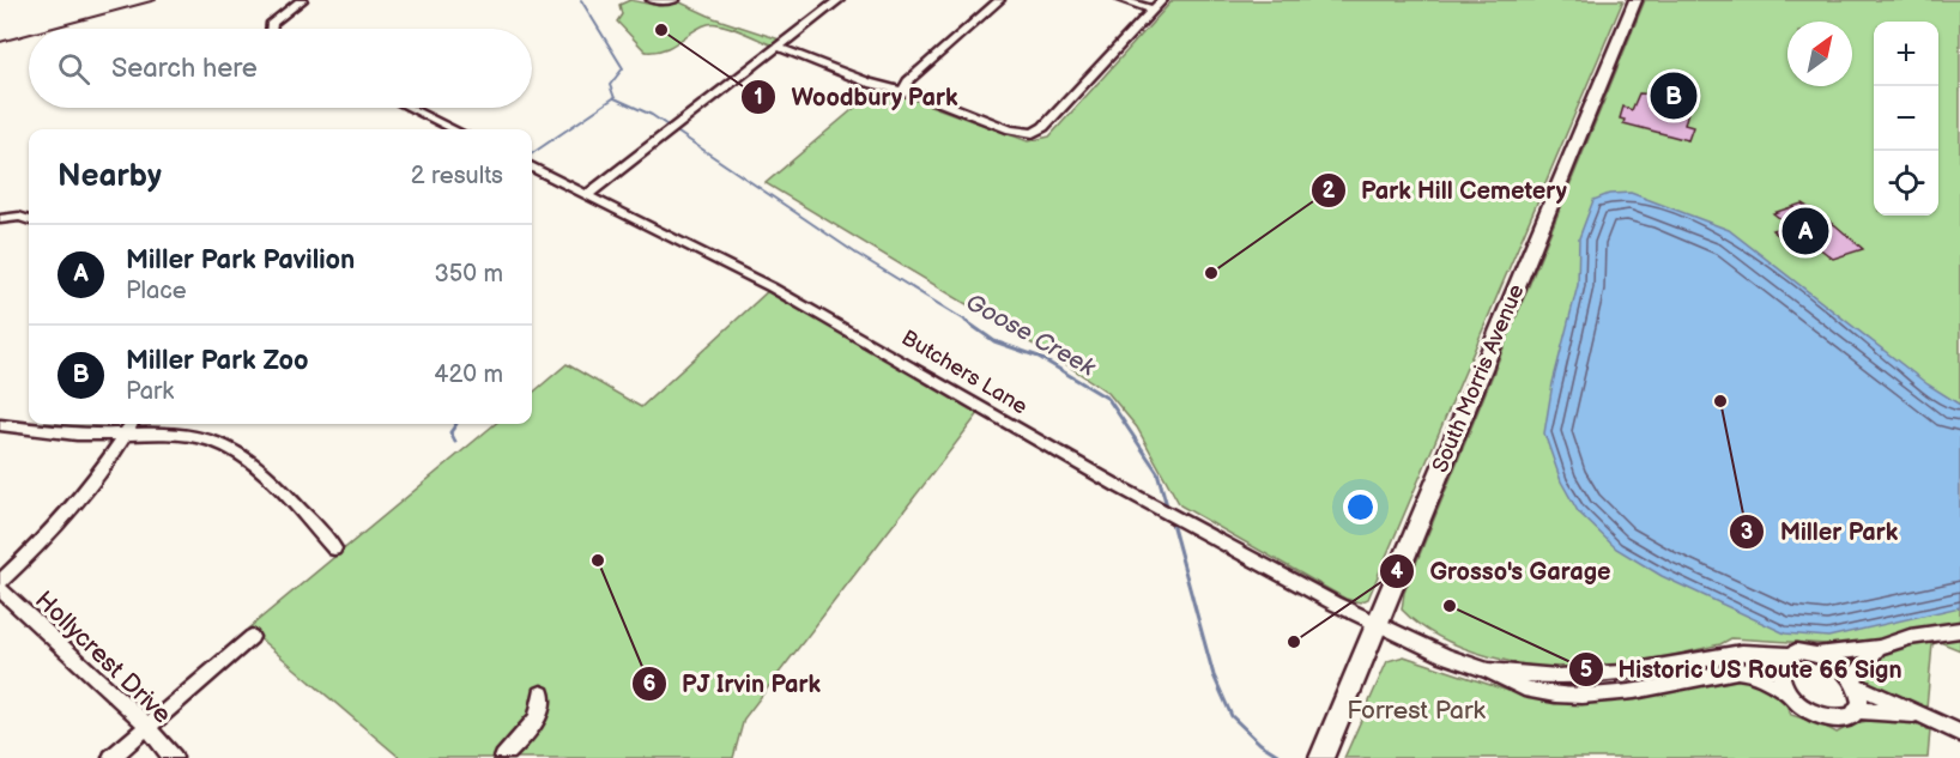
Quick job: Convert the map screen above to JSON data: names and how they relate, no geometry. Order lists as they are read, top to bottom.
{
  "streets": {
    "main road": ["South Morris Avenue"],
    "street": ["Butchers Lane", "Hollycrest Drive"]
  },
  "crossings": [
    ["Butchers Lane", "South Morris Avenue"]
  ],
  "water": ["Goose Creek"],
  "parks": ["Forrest Park"],
  "places": [
    "Woodbury Park",
    "Park Hill Cemetery",
    "Miller Park",
    "PJ Irvin Park",
    "Historic US Route 66 Sign",
    "Grosso's Garage"
  ],
  "north": "top right",
  "page": {
    "map_buttons": ["+", "−"],
    "search": "Search here",
    "pins": ["B", "A"],
    "heading": ["Nearby", "2 results"],
    "list": [
      {
        "mark": "A",
        "name": "Miller Park Pavilion",
        "note": "Place",
        "value": "350 m"
      },
      {
        "mark": "B",
        "name": "Miller Park Zoo",
        "note": "Park",
        "value": "420 m"
      }
    ]
  }
}
